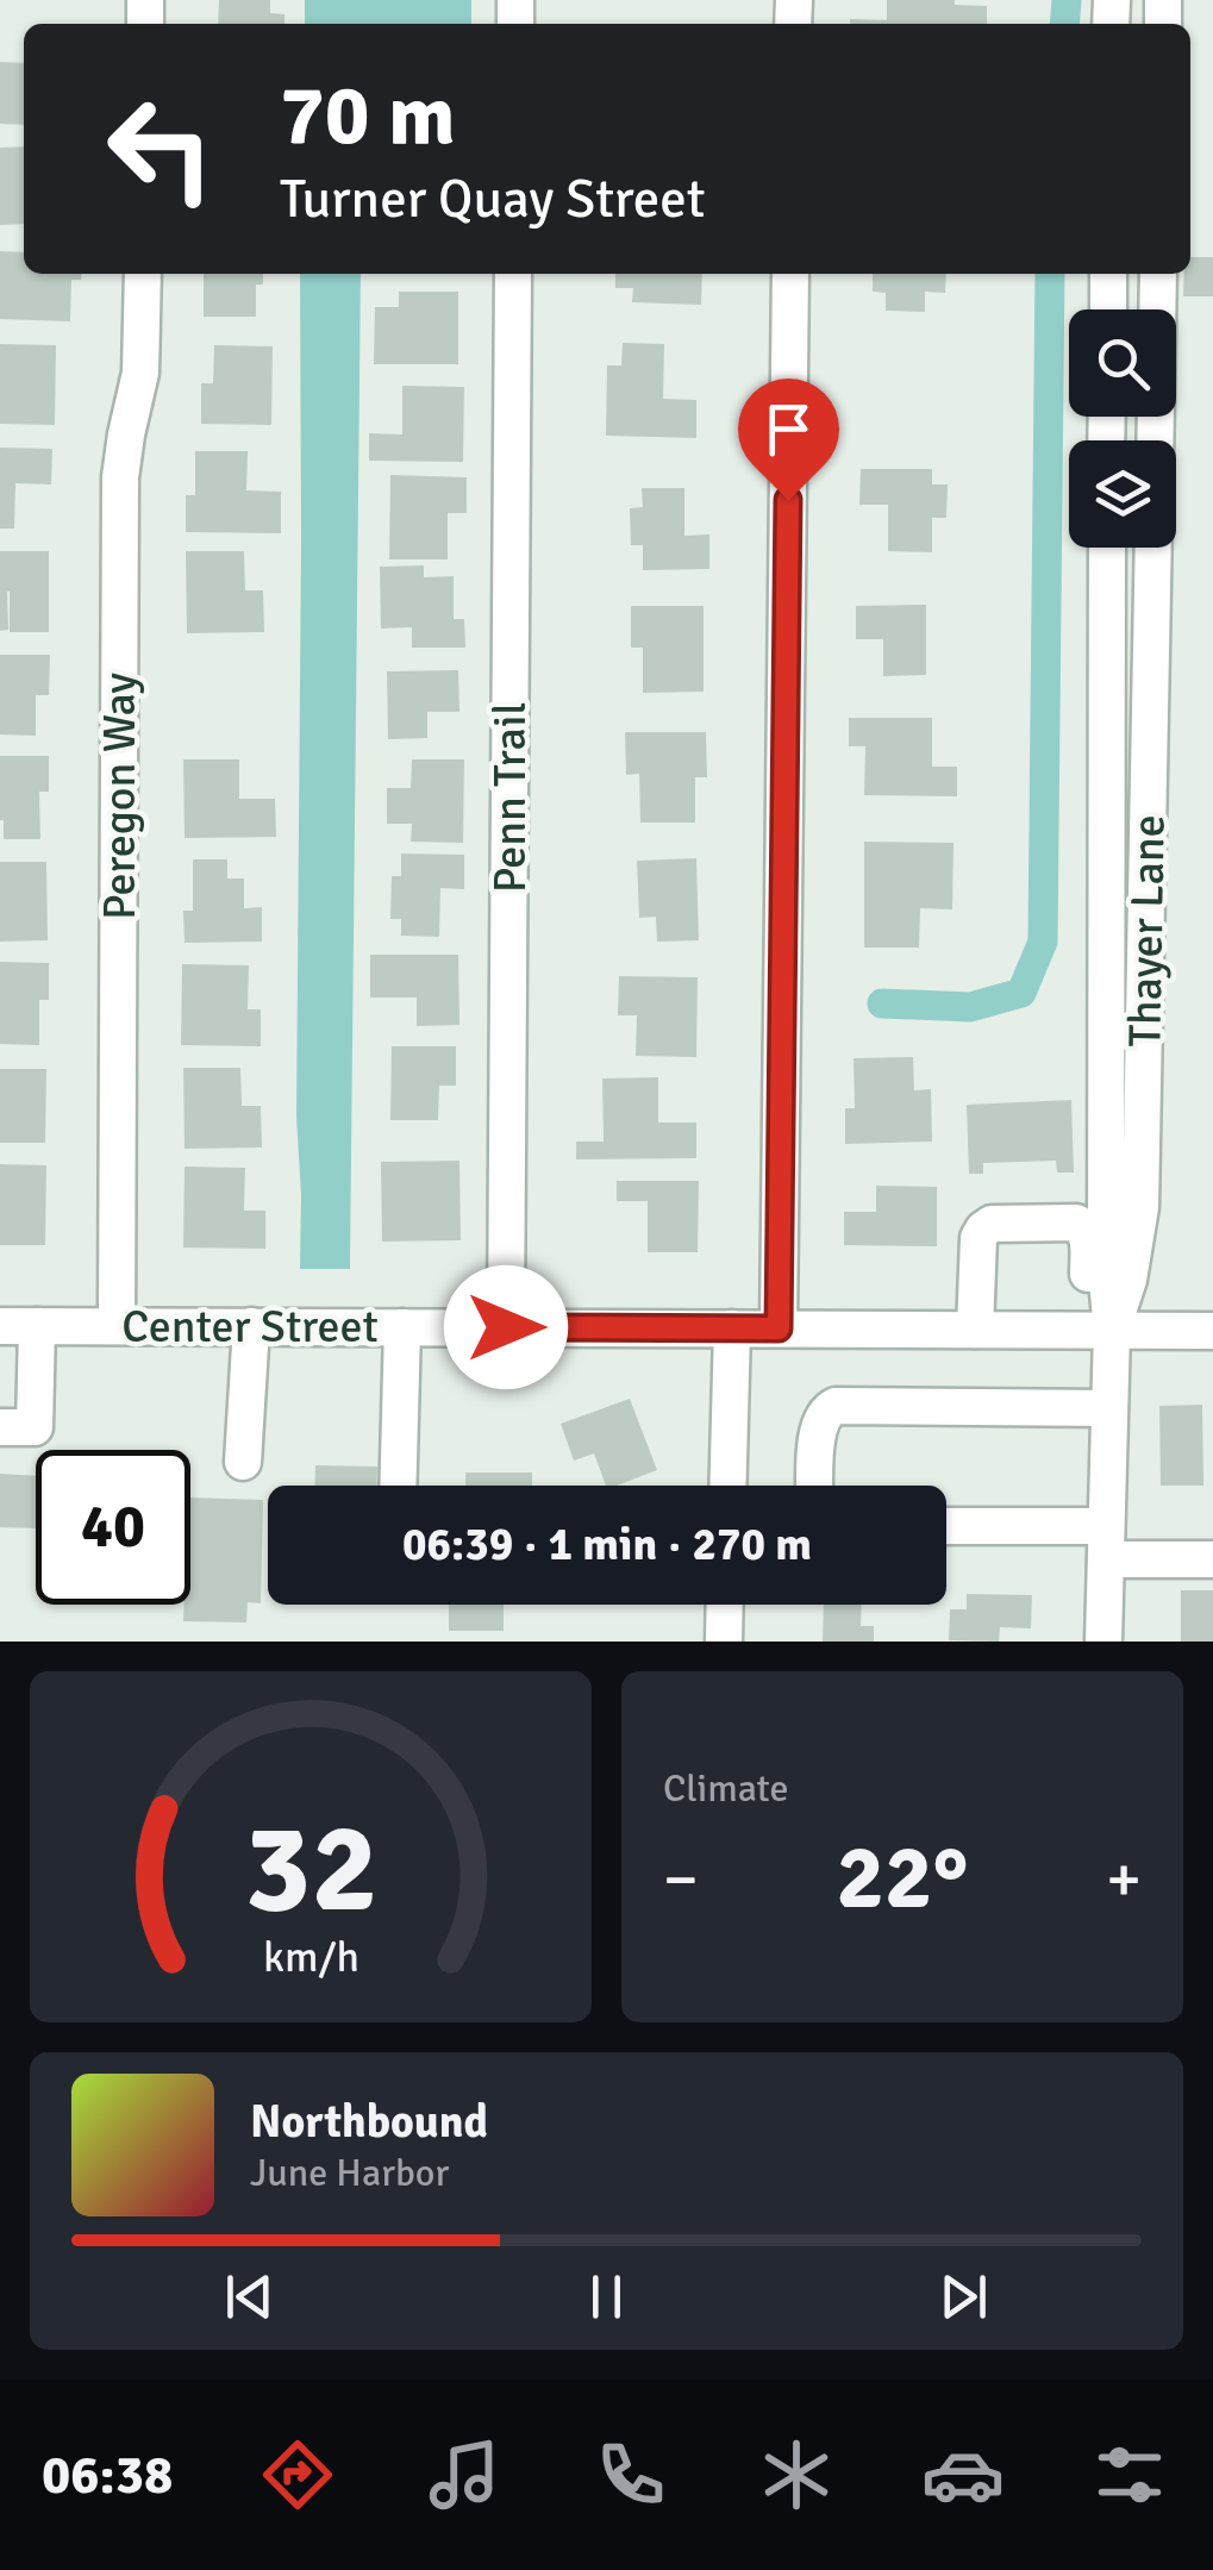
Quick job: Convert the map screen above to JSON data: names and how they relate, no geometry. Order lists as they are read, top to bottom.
{
  "streets": {
    "street": [
      "Peregon Way",
      "Penn Trail",
      "Thayer Lane",
      "Center Street"
    ]
  },
  "crossings": [
    ["Peregon Way", "Center Street"],
    ["Penn Trail", "Center Street"],
    ["Thayer Lane", "Center Street"]
  ],
  "page": {
    "turn": ["70 m", "Turner Quay Street"],
    "limit": "40",
    "trip": "06:39 · 1 min · 270 m",
    "tile": "Climate",
    "heat": ["−", "22°", "+"],
    "song": ["Northbound", "June Harbor"],
    "tabs": "06:38",
    "gauge": ["32", "km/h"]
  }
}
